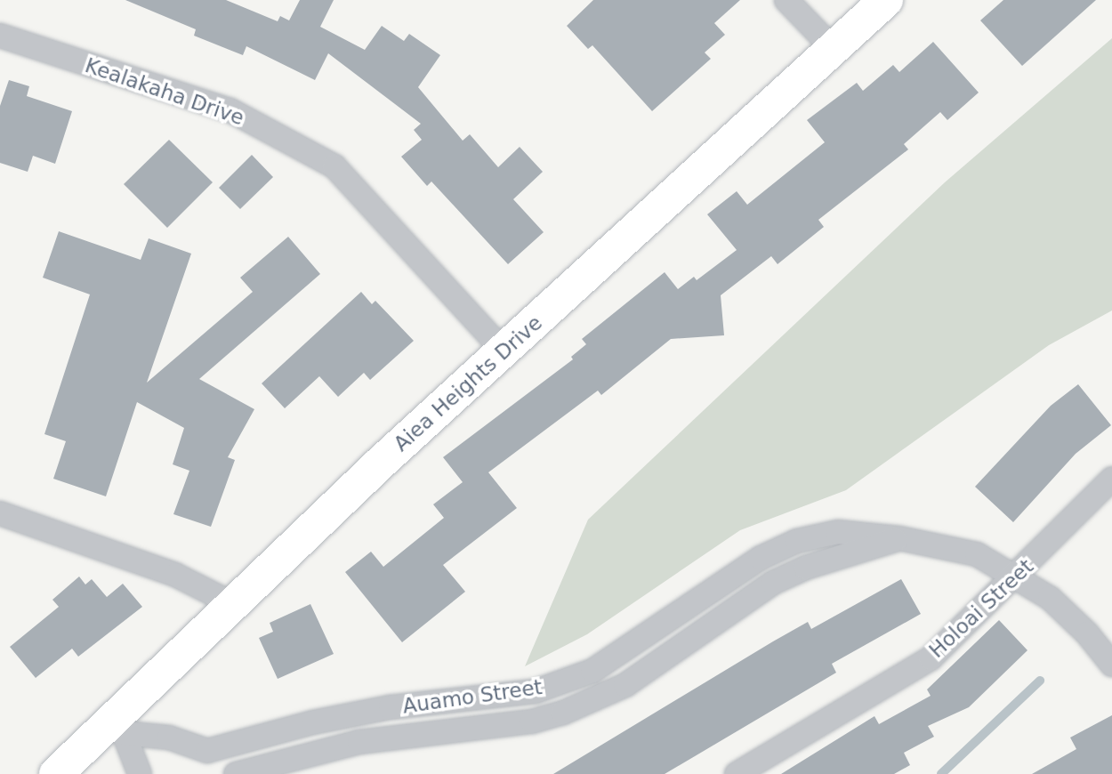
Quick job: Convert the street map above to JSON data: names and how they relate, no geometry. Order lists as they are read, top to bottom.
{
  "streets": {
    "street": [
      "Kealakaha Drive",
      "Aiea Heights Drive",
      "Holoai Street",
      "Auamo Street"
    ]
  },
  "crossings": [
    ["Kealakaha Drive", "Aiea Heights Drive"],
    ["Aiea Heights Drive", "Auamo Street"],
    ["Holoai Street", "Auamo Street"]
  ]
}
